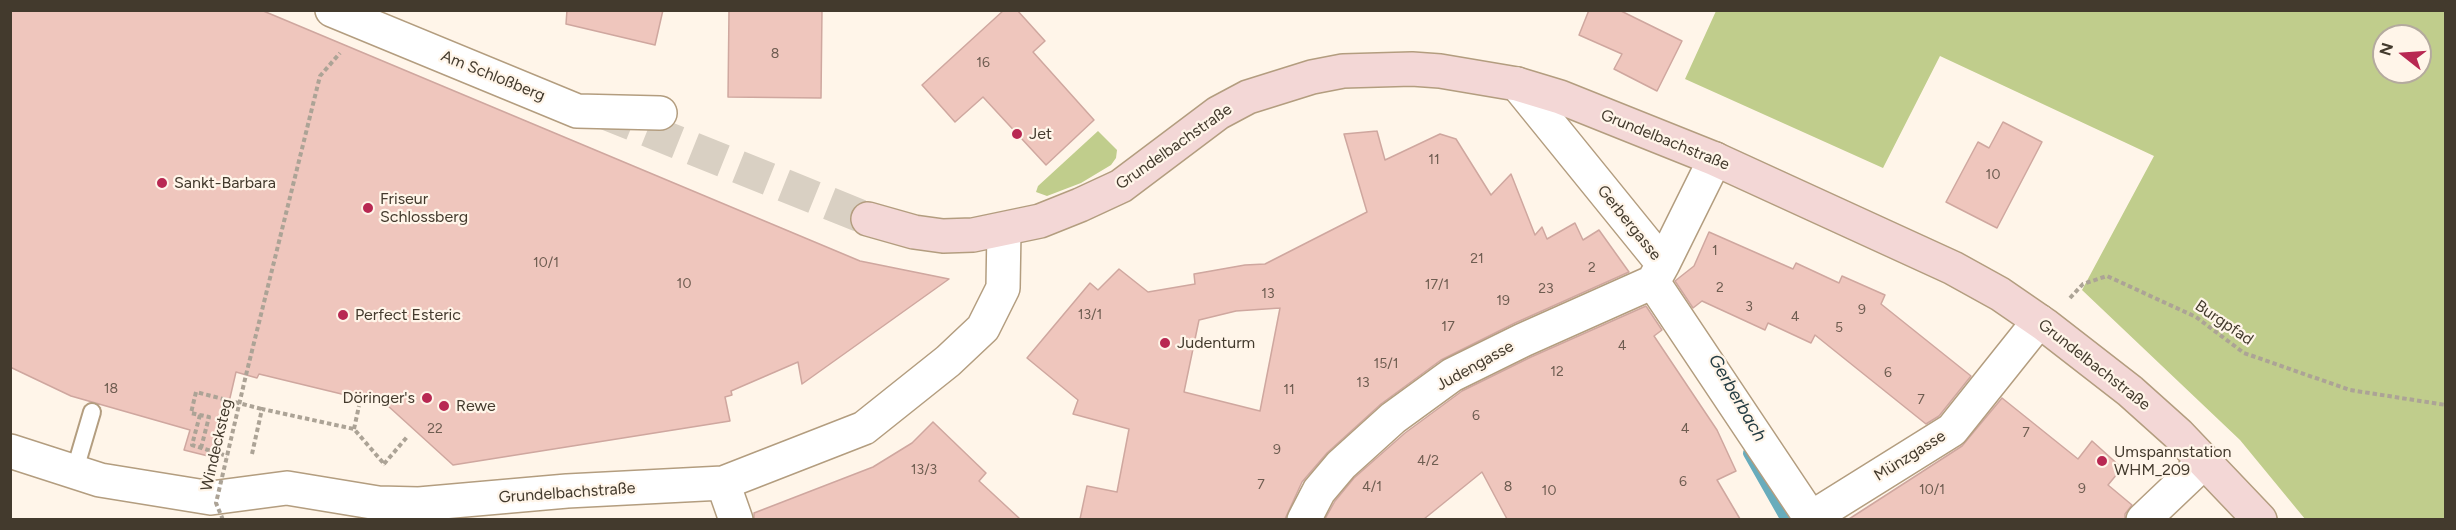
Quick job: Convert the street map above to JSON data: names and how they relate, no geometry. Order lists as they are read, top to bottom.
{
  "streets": {
    "main road": ["Grundelbachstraße"],
    "street": [
      "Am Schloßberg",
      "Gerbergasse",
      "Judengasse",
      "Münzgasse"
    ],
    "path": ["Burgpfad", "Windecksteg"]
  },
  "crossings": [
    ["Am Schloßberg", "Windecksteg"],
    ["Grundelbachstraße", "Gerbergasse"],
    ["Grundelbachstraße", "Burgpfad"],
    ["Grundelbachstraße", "Münzgasse"],
    ["Gerbergasse", "Judengasse"],
    ["Gerbergasse", "Münzgasse"],
    ["Burgpfad", "Münzgasse"]
  ],
  "water": ["Gerberbach"],
  "places": [
    "Jet",
    "Sankt-Barbara",
    "Friseur Schlossberg",
    "Perfect Esteric",
    "Judenturm",
    "Döringer's",
    "Rewe",
    "Umspannstation WHM_209"
  ],
  "house_numbers": [
    "8",
    "16",
    "11",
    "10",
    "1",
    "21",
    "10/1",
    "2",
    "10",
    "17/1",
    "2",
    "23",
    "13",
    "19",
    "3",
    "9",
    "13/1",
    "4",
    "17",
    "5",
    "4",
    "15/1",
    "12",
    "6",
    "13",
    "18",
    "11",
    "7",
    "6",
    "22",
    "4",
    "7",
    "9",
    "4/2",
    "13/3",
    "6",
    "7",
    "4/1",
    "8",
    "9",
    "10/1",
    "10"
  ],
  "north": "left"
}
